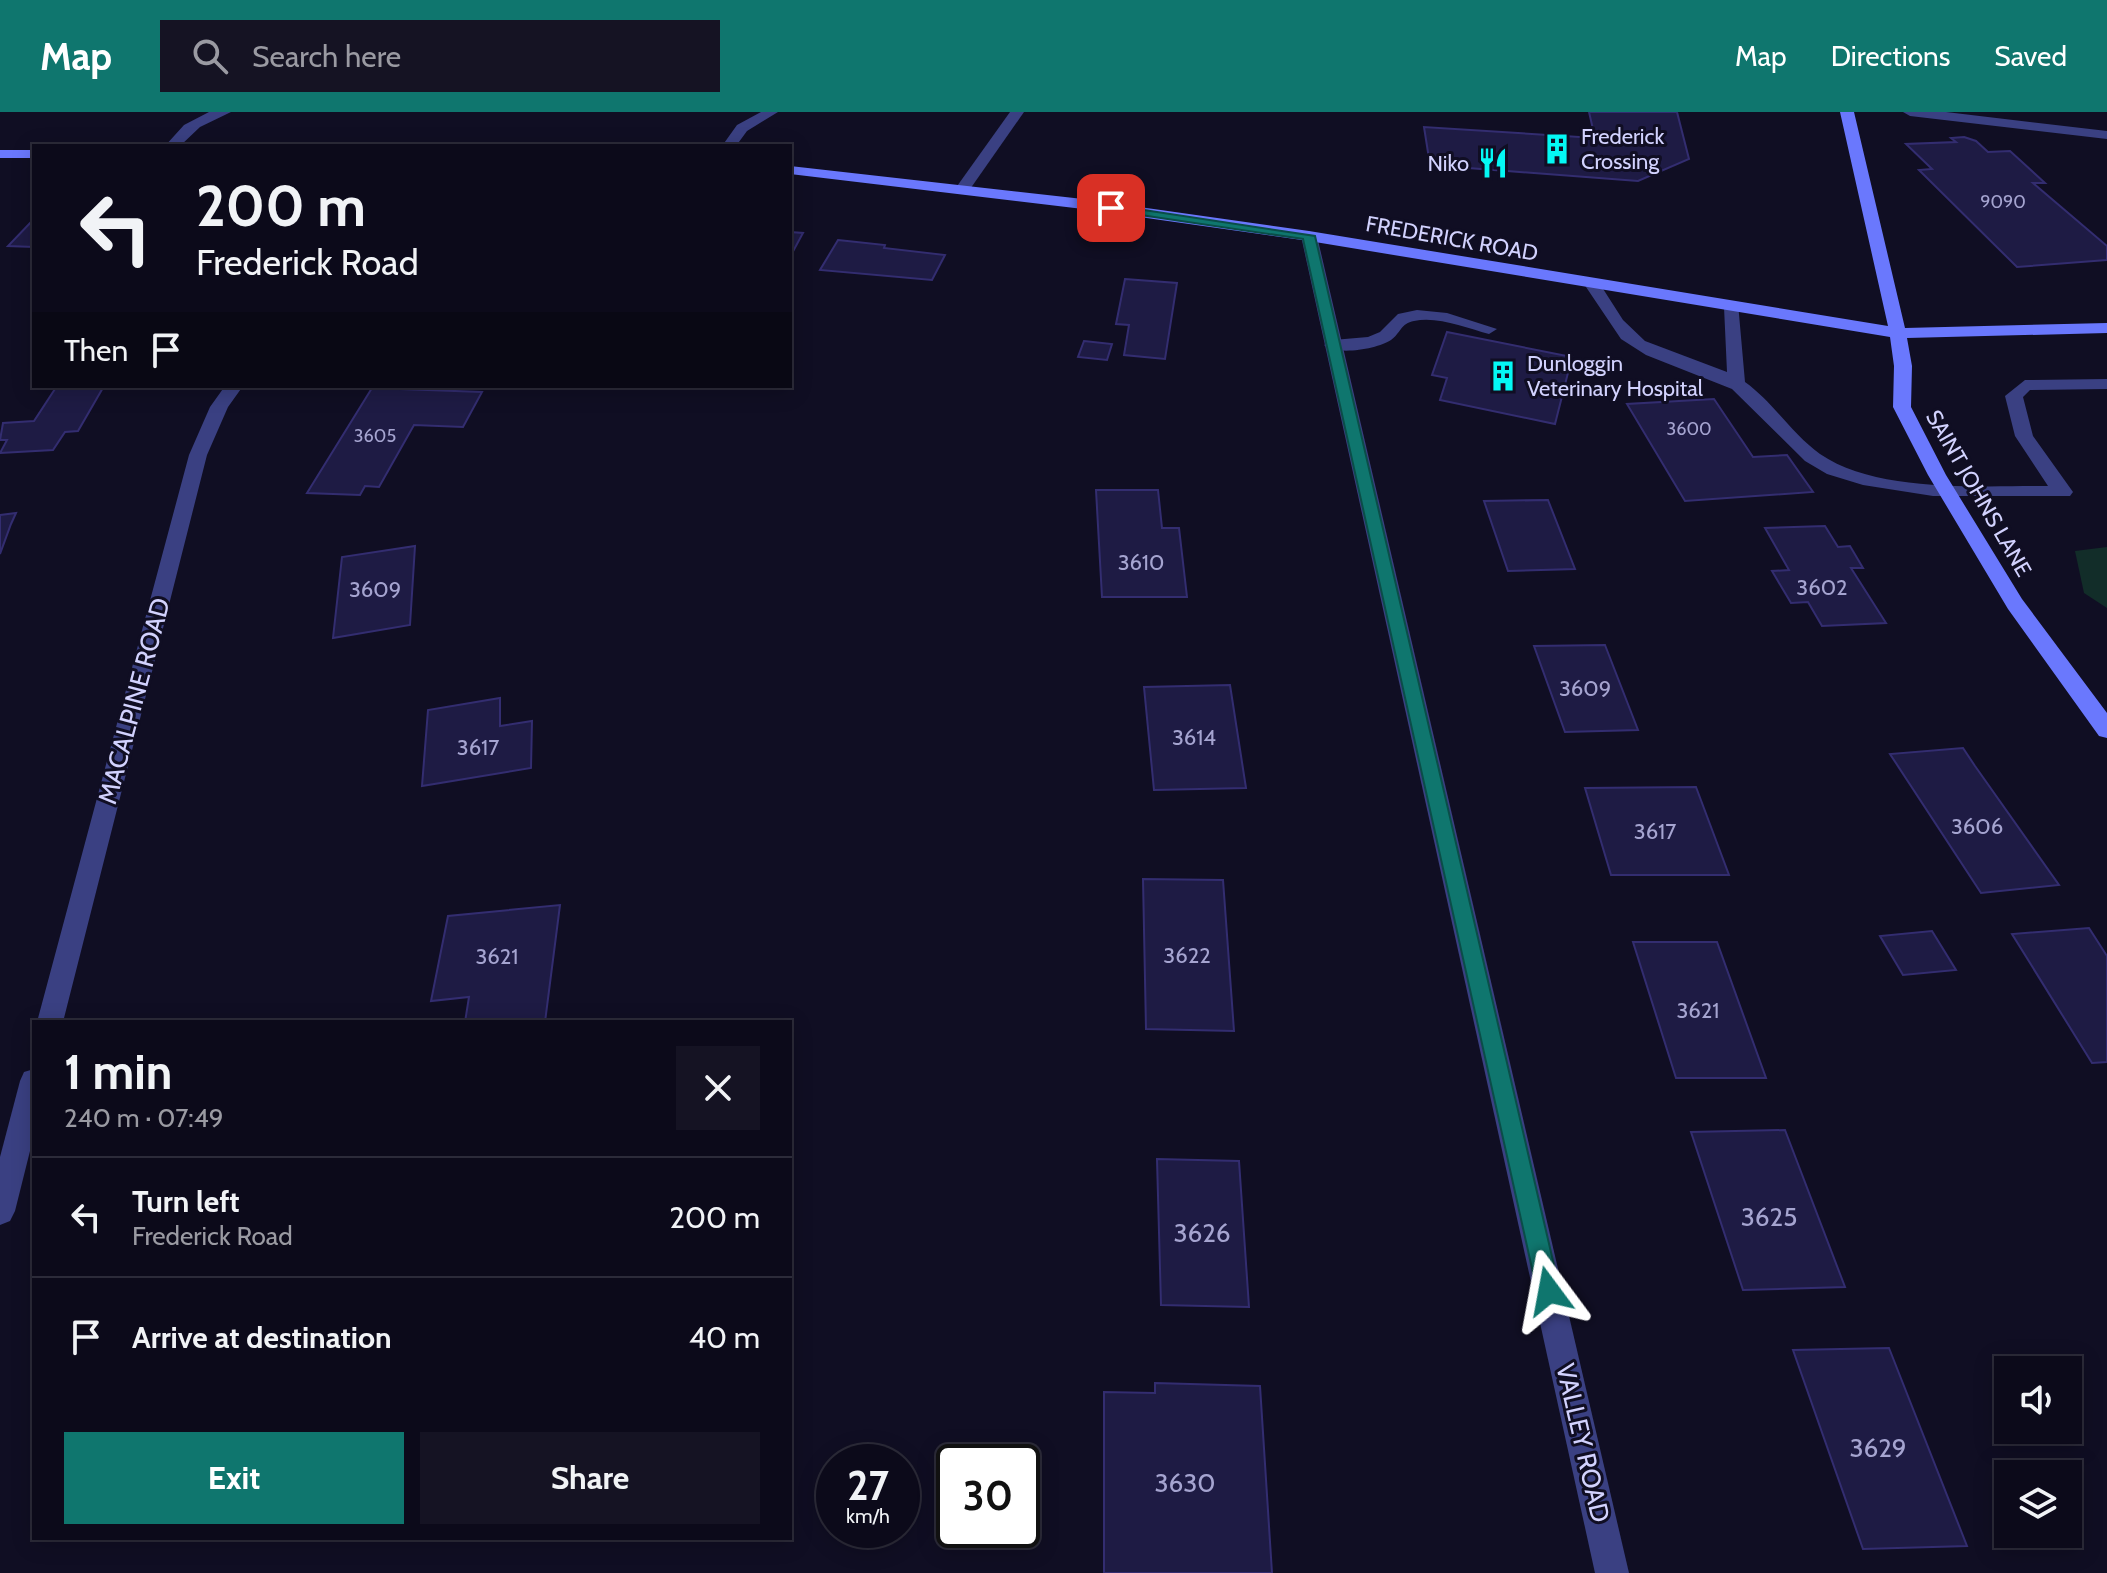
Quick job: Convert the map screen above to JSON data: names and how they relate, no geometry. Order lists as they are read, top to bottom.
{
  "streets": {
    "main road": ["FREDERICK ROAD", "SAINT JOHNS LANE"],
    "street": ["MACALPINE ROAD", "VALLEY ROAD"]
  },
  "crossings": [
    ["FREDERICK ROAD", "SAINT JOHNS LANE"],
    ["FREDERICK ROAD", "VALLEY ROAD"]
  ],
  "places": {
    "building": ["Frederick Crossing", "Dunloggin Veterinary Hospital"],
    "restaurant": ["Niko"]
  },
  "house_numbers": [
    "9090",
    "3600",
    "3605",
    "3610",
    "3602",
    "3609",
    "3609",
    "3614",
    "3617",
    "3606",
    "3617",
    "3622",
    "3621",
    "3621",
    "3625",
    "3626",
    "3629",
    "3630"
  ],
  "page": {
    "header": "Map",
    "search": "Search here",
    "nav": ["Map", "Directions", "Saved"],
    "turn": ["200 m", "Frederick Road"],
    "then": "Then",
    "heading": ["1 min", "240 m · 07:49"],
    "list": [
      {
        "name": "Turn left",
        "note": "Frederick Road",
        "value": "200 m"
      },
      {
        "name": "Arrive at destination",
        "value": "40 m"
      }
    ],
    "buttons": ["Exit", "Share"],
    "speed": "27 km/h",
    "limit": "30"
  }
}
